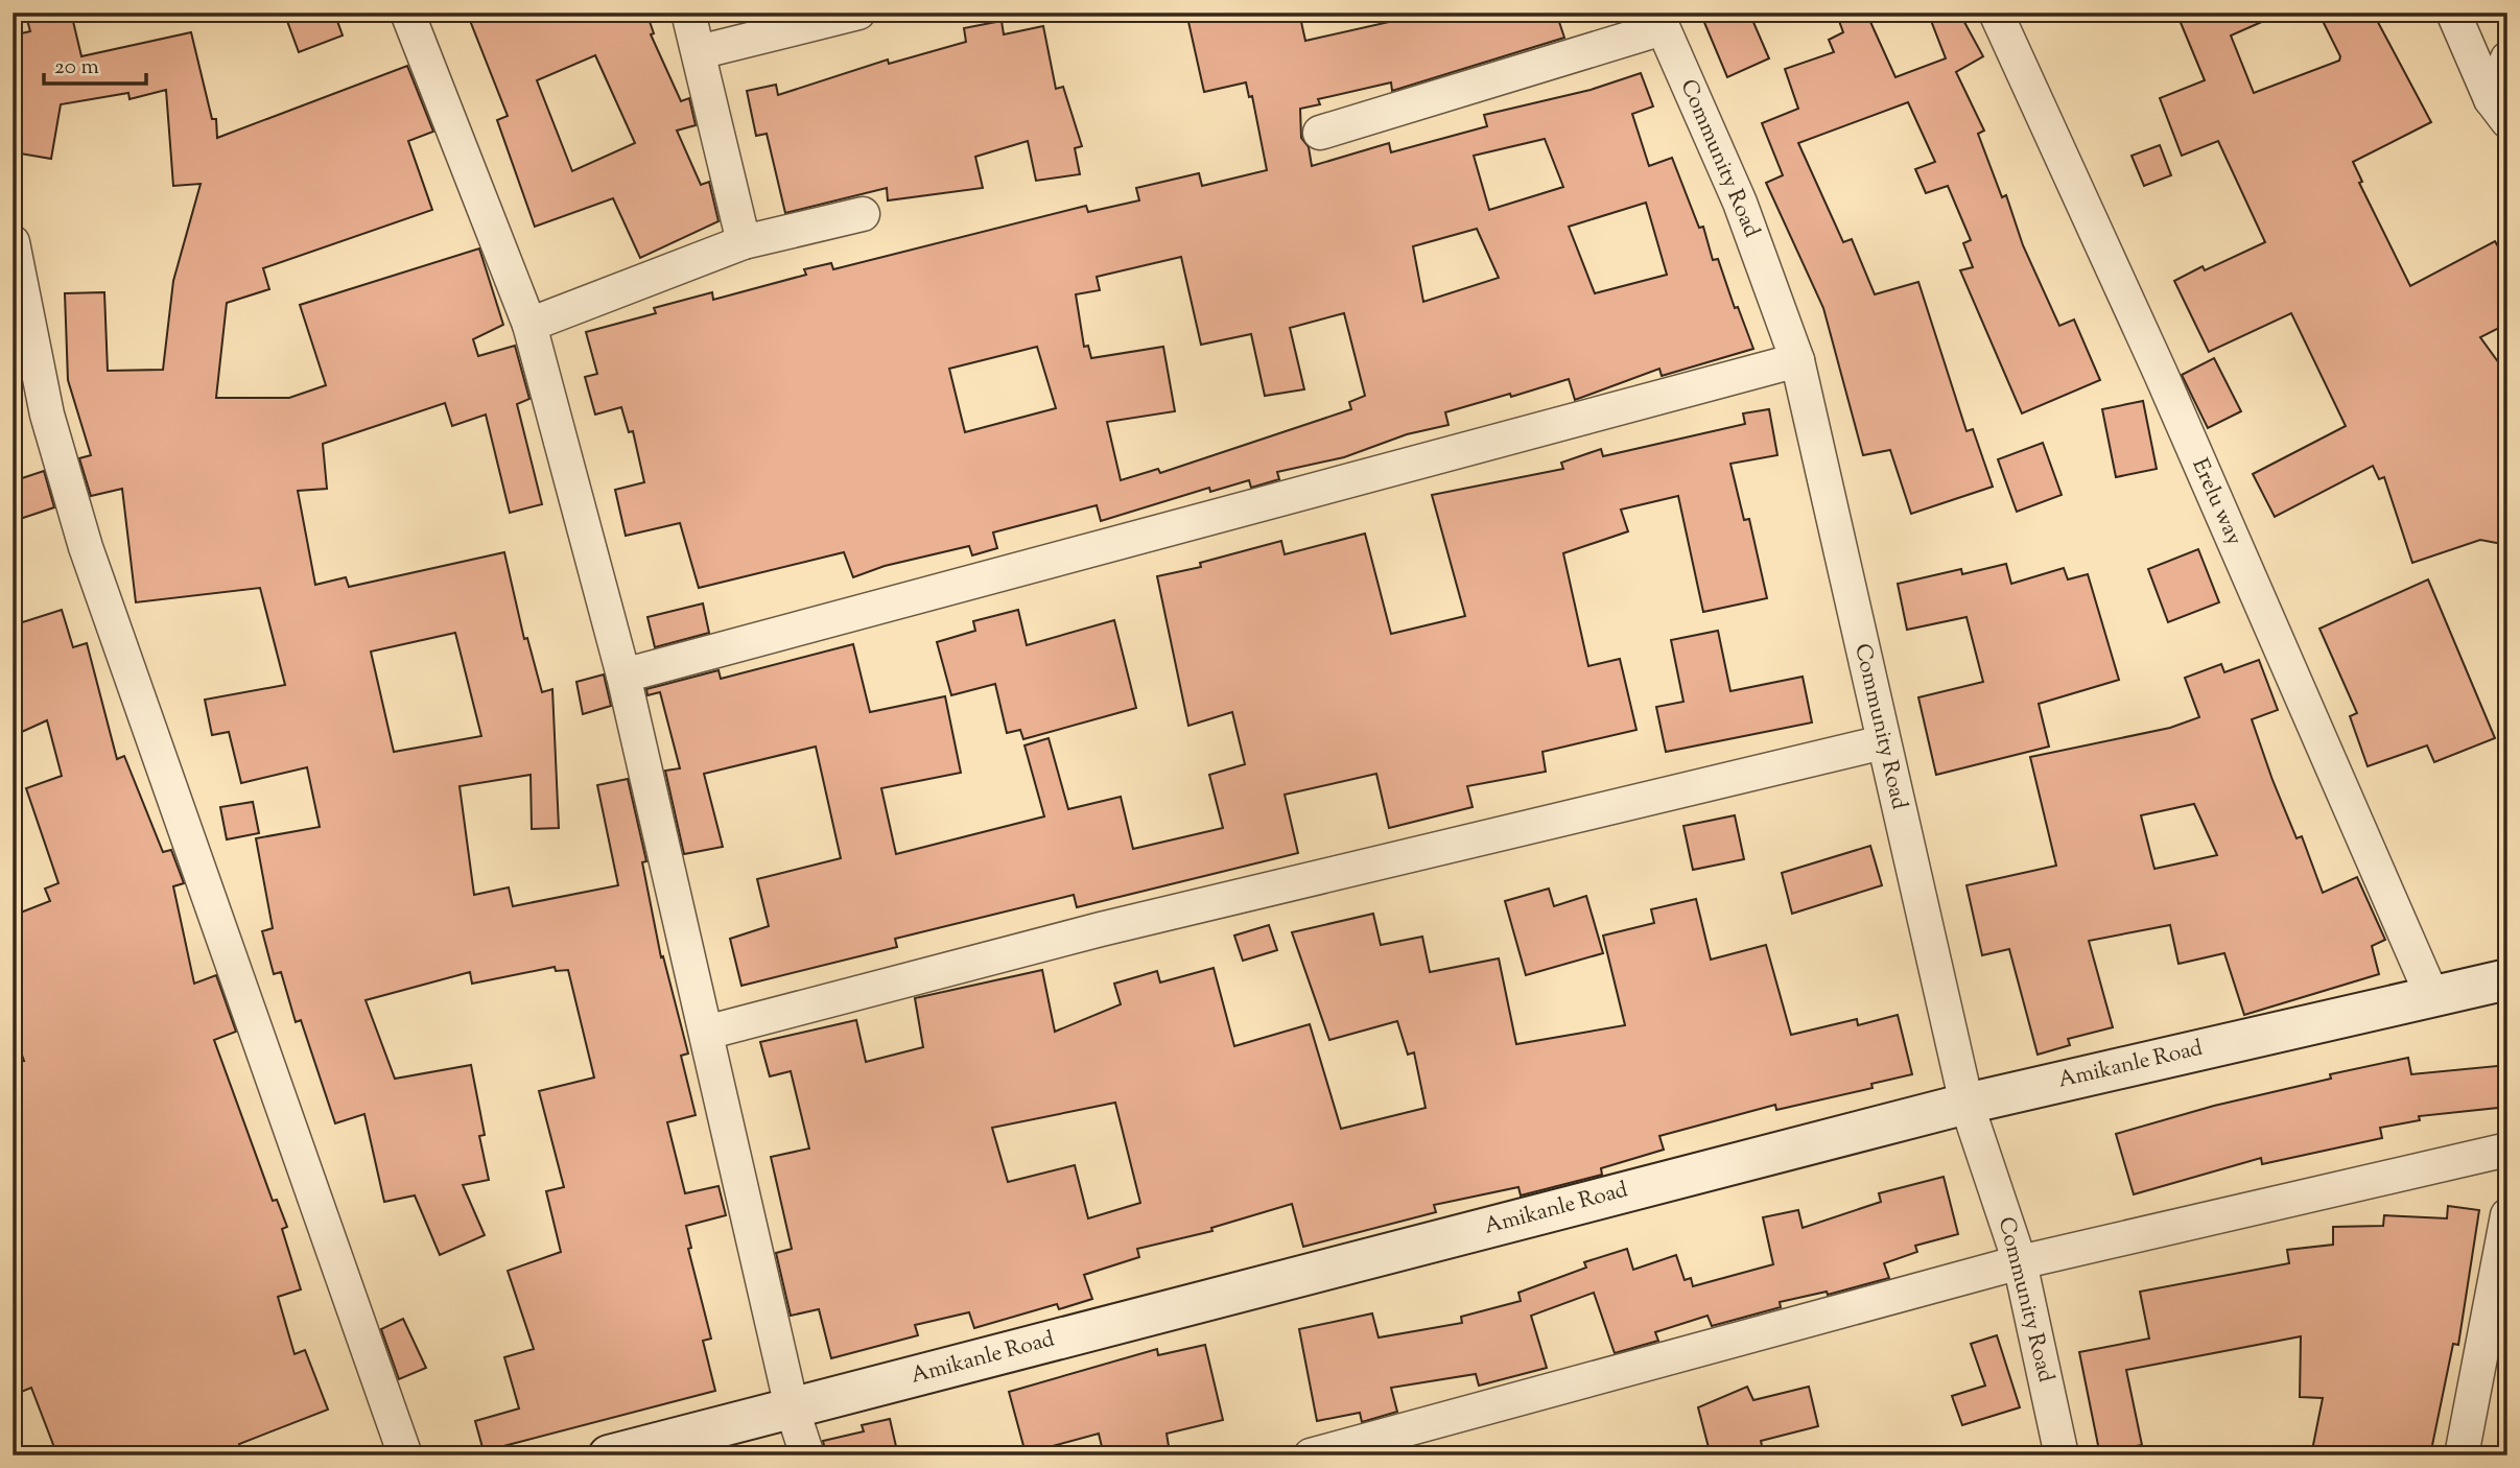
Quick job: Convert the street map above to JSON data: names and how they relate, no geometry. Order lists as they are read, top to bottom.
{
  "streets": {
    "street": ["Community Road", "Erelu way", "Amikanle Road"]
  },
  "crossings": [
    ["Community Road", "Amikanle Road"],
    ["Erelu way", "Amikanle Road"]
  ],
  "scale_bar": "20 m"
}
